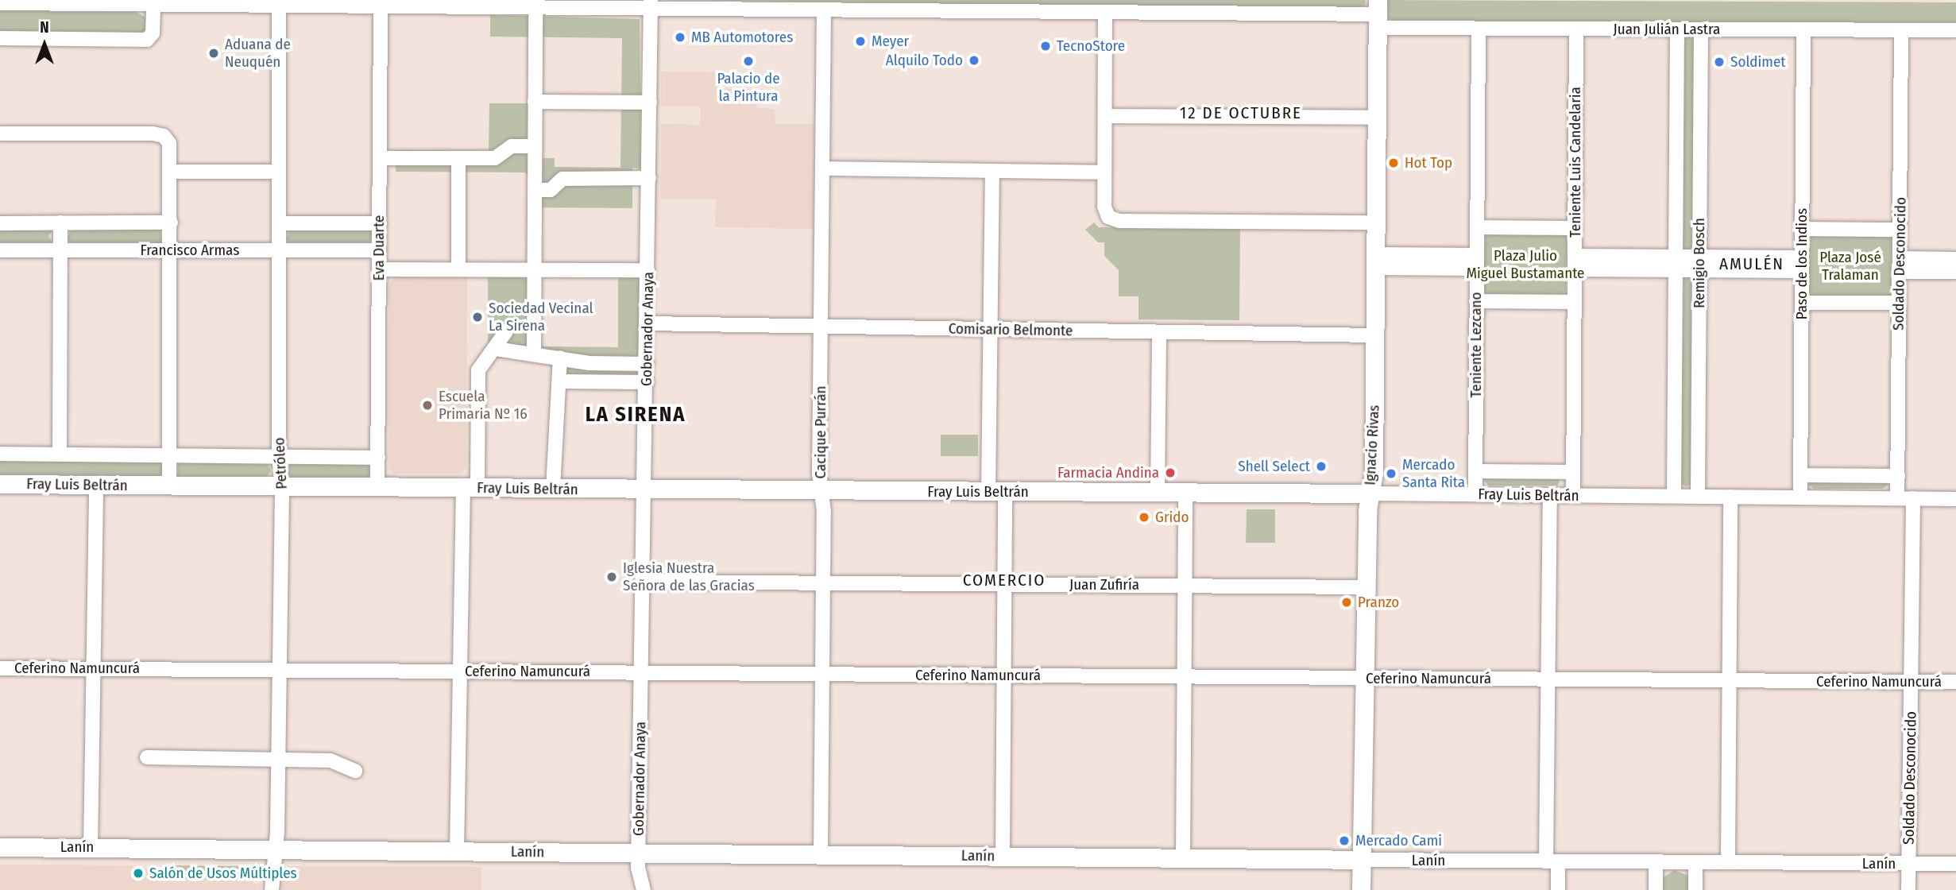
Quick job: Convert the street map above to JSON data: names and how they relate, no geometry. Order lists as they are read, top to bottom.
{
  "streets": {
    "main road": ["Ignacio Rivas", "Fray Luis Beltrán", "Lanín"],
    "street": [
      "Juan Julián Lastra",
      "Teniente Luis Candelaria",
      "Eva Duarte",
      "Francisco Armas",
      "Remigio Bosch",
      "Paso de los Indios",
      "Soldado Desconocido",
      "Gobernador Anaya",
      "Comisario Belmonte",
      "Teniente Lezcano",
      "Cacique Purrán",
      "Petróleo",
      "Juan Zufiría",
      "Ceferino Namuncurá"
    ]
  },
  "crossings": [
    ["Juan Julián Lastra", "Teniente Luis Candelaria"],
    ["Juan Julián Lastra", "Eva Duarte"],
    ["Juan Julián Lastra", "Remigio Bosch"],
    ["Juan Julián Lastra", "Paso de los Indios"],
    ["Juan Julián Lastra", "Soldado Desconocido"],
    ["Juan Julián Lastra", "Gobernador Anaya"],
    ["Juan Julián Lastra", "Teniente Lezcano"],
    ["Juan Julián Lastra", "Cacique Purrán"],
    ["Juan Julián Lastra", "Ignacio Rivas"],
    ["Juan Julián Lastra", "Petróleo"],
    ["Teniente Luis Candelaria", "Fray Luis Beltrán"],
    ["Eva Duarte", "Francisco Armas"],
    ["Eva Duarte", "Fray Luis Beltrán"],
    ["Francisco Armas", "Petróleo"],
    ["Remigio Bosch", "Fray Luis Beltrán"],
    ["Paso de los Indios", "Fray Luis Beltrán"],
    ["Soldado Desconocido", "Fray Luis Beltrán"],
    ["Soldado Desconocido", "Ceferino Namuncurá"],
    ["Soldado Desconocido", "Lanín"],
    ["Gobernador Anaya", "Comisario Belmonte"],
    ["Gobernador Anaya", "Fray Luis Beltrán"],
    ["Gobernador Anaya", "Juan Zufiría"],
    ["Gobernador Anaya", "Ceferino Namuncurá"],
    ["Gobernador Anaya", "Lanín"],
    ["Comisario Belmonte", "Cacique Purrán"],
    ["Comisario Belmonte", "Ignacio Rivas"],
    ["Teniente Lezcano", "Fray Luis Beltrán"],
    ["Cacique Purrán", "Fray Luis Beltrán"],
    ["Cacique Purrán", "Juan Zufiría"],
    ["Cacique Purrán", "Ceferino Namuncurá"],
    ["Cacique Purrán", "Lanín"],
    ["Ignacio Rivas", "Fray Luis Beltrán"],
    ["Ignacio Rivas", "Juan Zufiría"],
    ["Ignacio Rivas", "Ceferino Namuncurá"],
    ["Ignacio Rivas", "Lanín"],
    ["Petróleo", "Fray Luis Beltrán"],
    ["Petróleo", "Ceferino Namuncurá"],
    ["Petróleo", "Lanín"]
  ],
  "districts": [
    "12 DE OCTUBRE",
    "AMULÉN",
    "LA SIRENA",
    "COMERCIO"
  ],
  "parks": ["Plaza Julio Miguel Bustamante", "Plaza José Tralaman"],
  "places": [
    "MB Automotores",
    "Meyer",
    "TecnoStore",
    "Aduana de Neuquén",
    "Alquilo Todo",
    "Palacio de la Pintura",
    "Soldimet",
    "Hot Top",
    "Sociedad Vecinal La Sirena",
    "Escuela Primaria Nº 16",
    "Shell Select",
    "Farmacia Andina",
    "Mercado Santa Rita",
    "Grido",
    "Iglesia Nuestra Señora de las Gracias",
    "Pranzo",
    "Mercado Cami",
    "Salón de Usos Múltiples"
  ],
  "north": "top"
}
